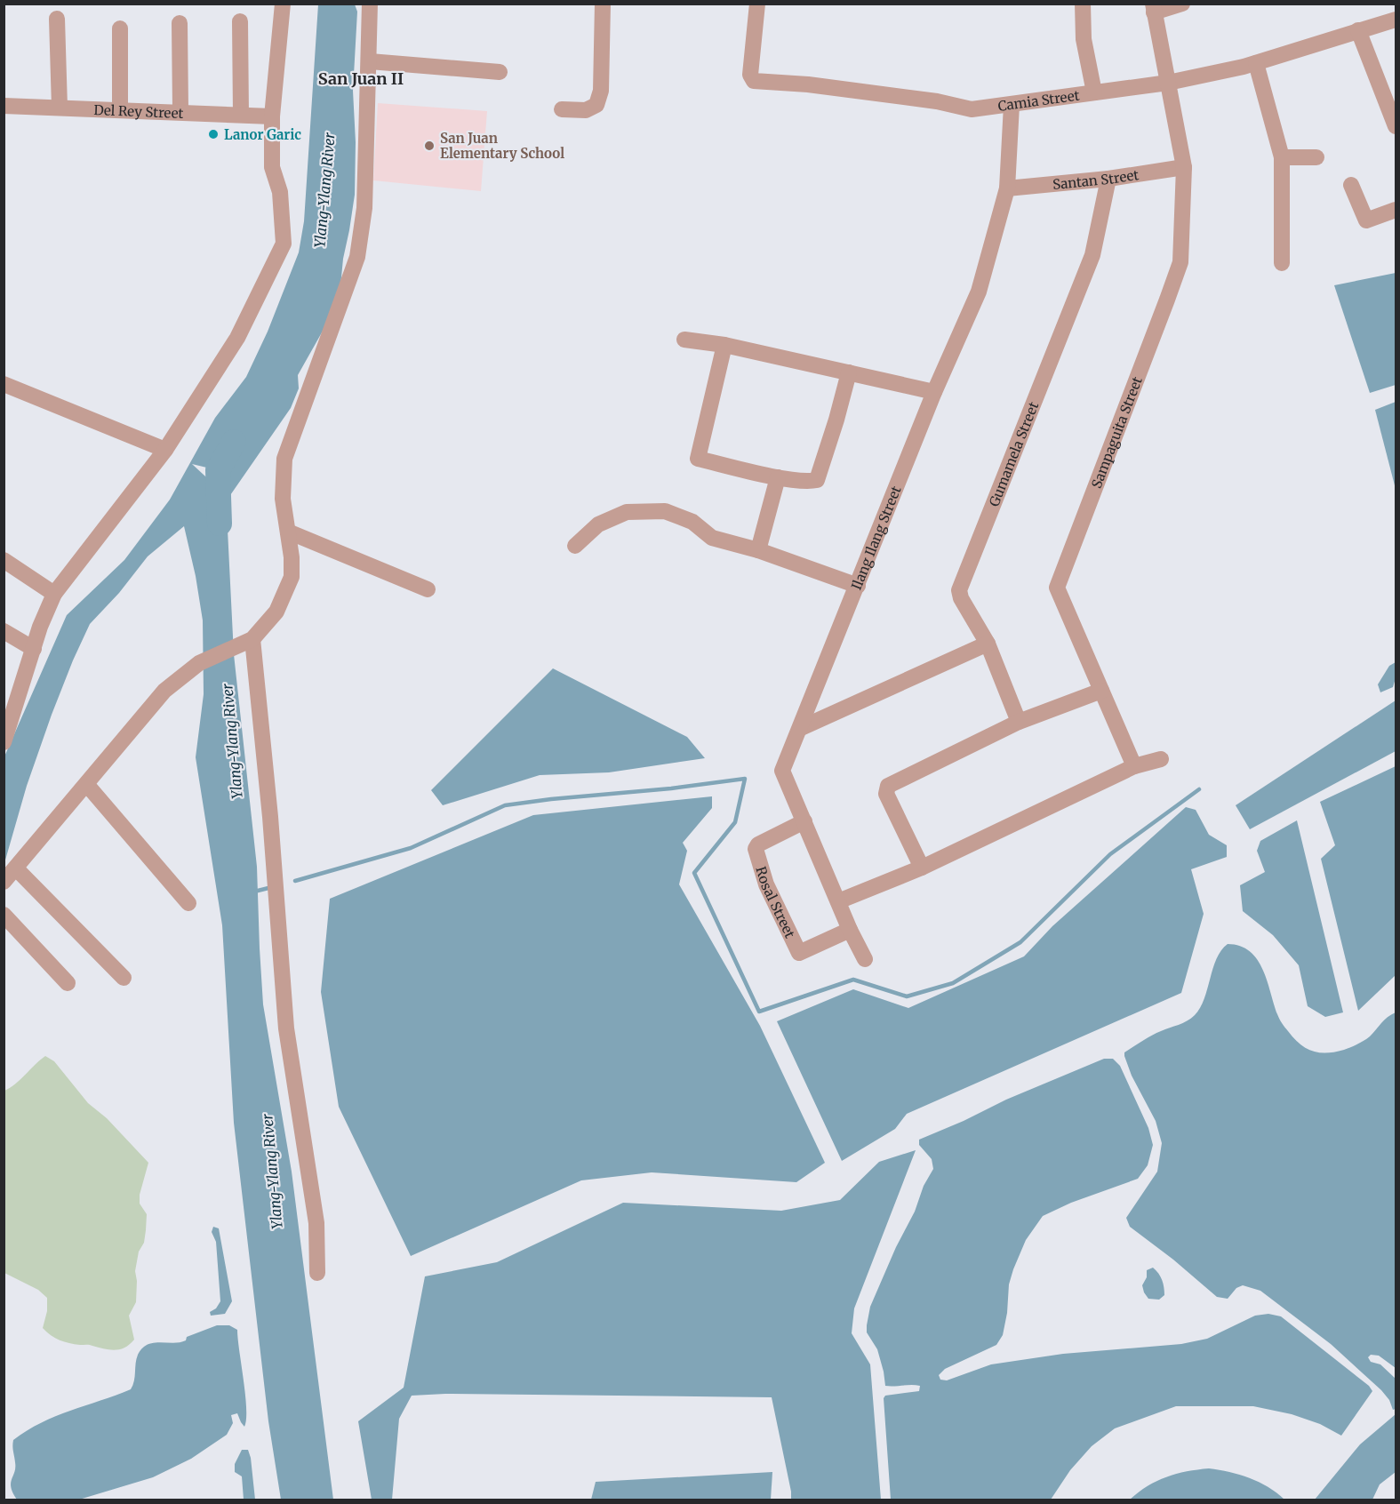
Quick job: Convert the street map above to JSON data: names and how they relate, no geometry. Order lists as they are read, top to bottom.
{
  "streets": {
    "street": [
      "Camia Street",
      "Del Rey Street",
      "Santan Street",
      "Sampaguita Street",
      "Gumamela Street",
      "Ilang Ilang Street",
      "Rosal Street"
    ]
  },
  "crossings": [
    ["Camia Street", "Sampaguita Street"],
    ["Camia Street", "Ilang Ilang Street"],
    ["Santan Street", "Sampaguita Street"],
    ["Santan Street", "Gumamela Street"],
    ["Santan Street", "Ilang Ilang Street"],
    ["Ilang Ilang Street", "Rosal Street"]
  ],
  "districts": ["San Juan II"],
  "water": ["Ylang-Ylang River"],
  "places": ["Lanor Garic", "San Juan Elementary School"]
}
